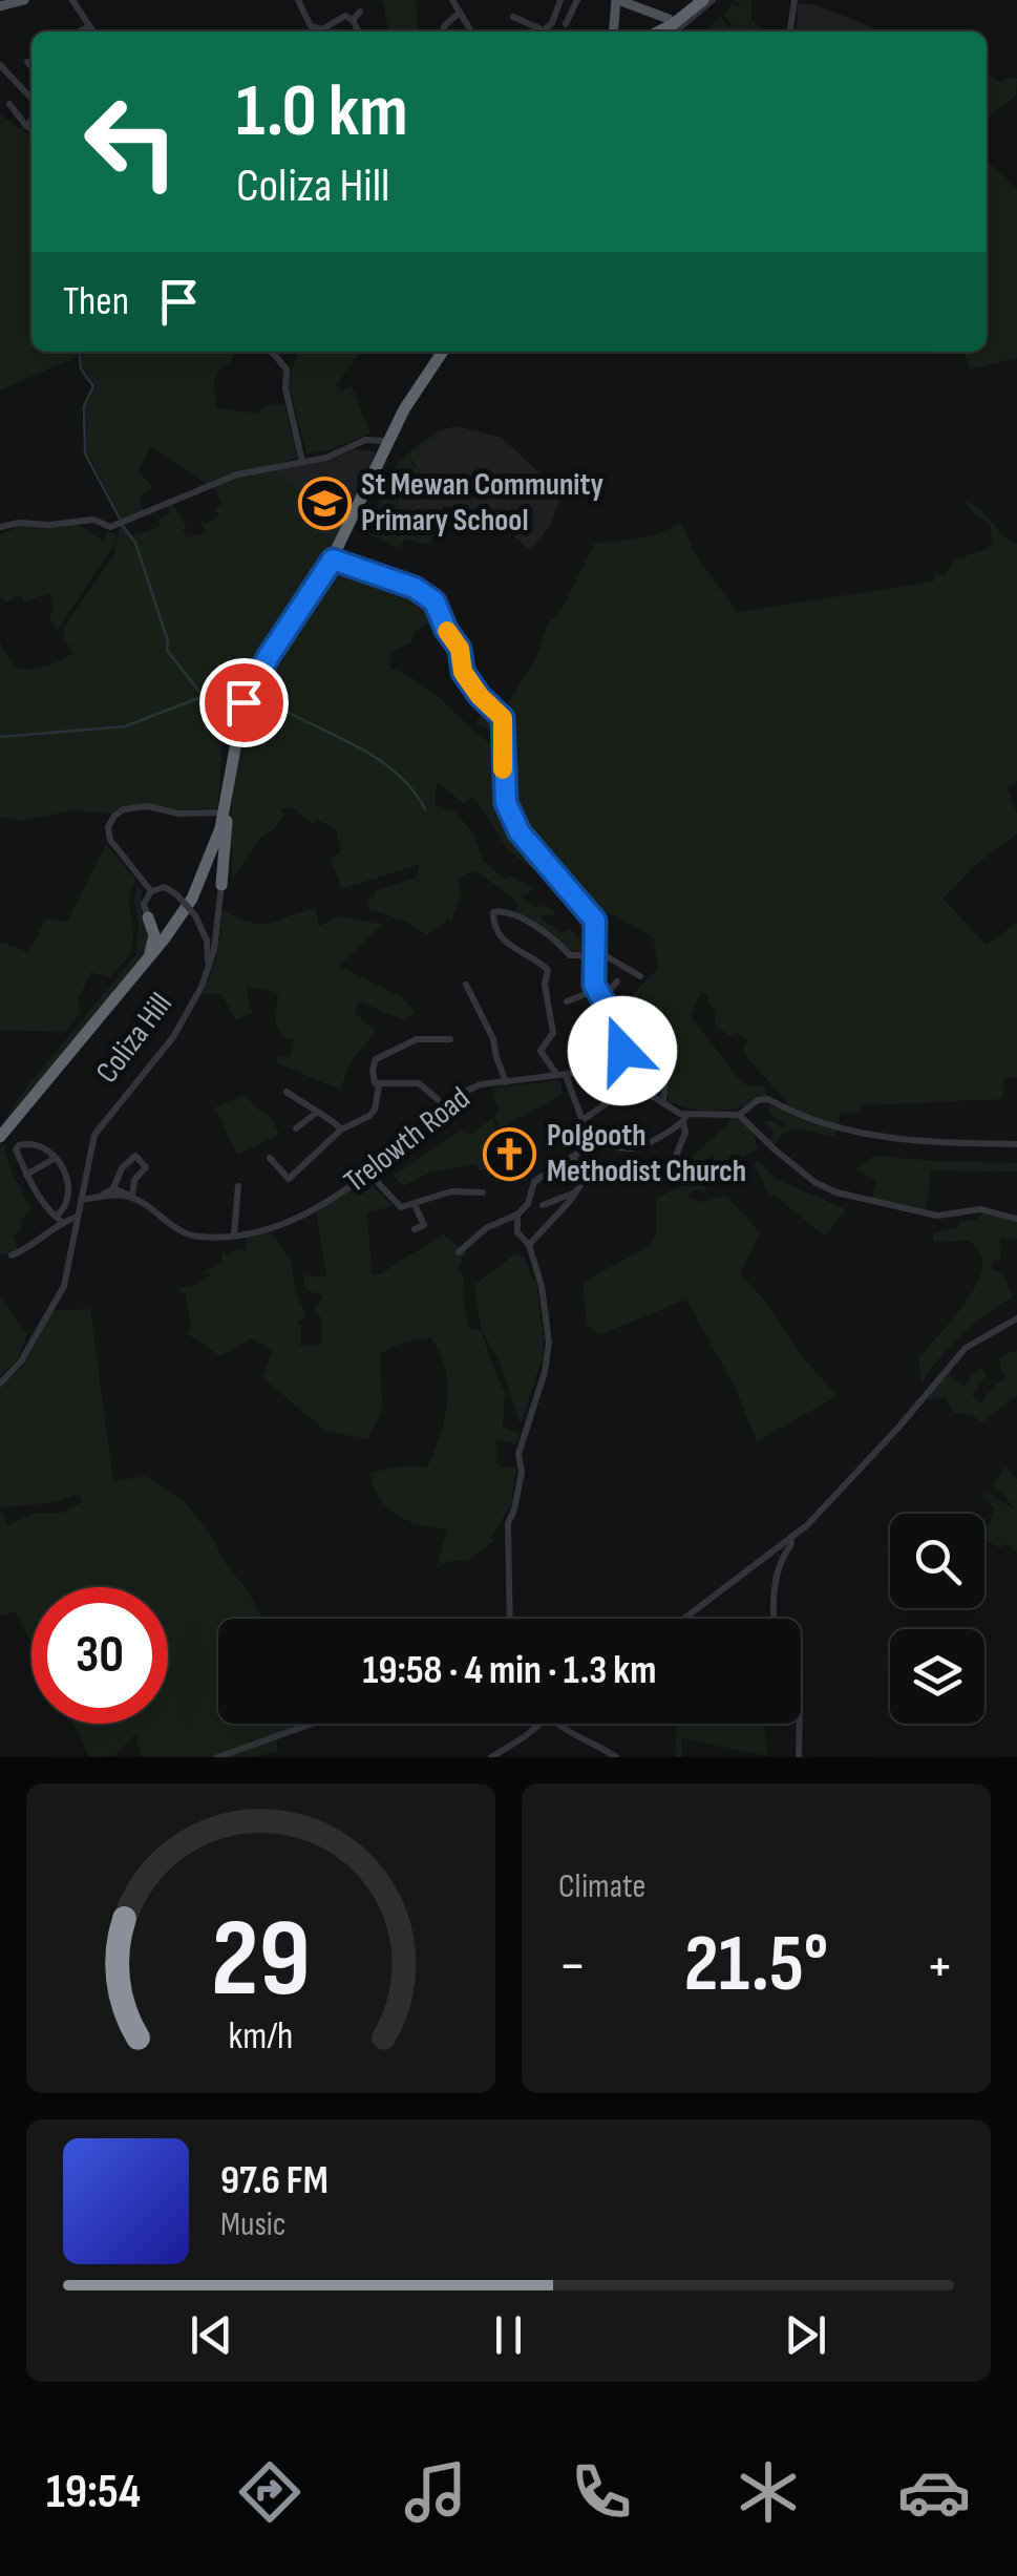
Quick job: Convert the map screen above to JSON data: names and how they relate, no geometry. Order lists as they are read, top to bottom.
{
  "streets": {
    "street": ["Coliza Hill", "Trelowth Road"]
  },
  "places": {
    "school or university": ["St Mewan Community Primary School"],
    "church": ["Polgooth Methodist Church"]
  },
  "page": {
    "turn": ["1.0 km", "Coliza Hill"],
    "then": "Then",
    "limit": "30",
    "trip": "19:58 · 4 min · 1.3 km",
    "tile": "Climate",
    "heat": ["−", "21.5°", "+"],
    "song": ["97.6 FM", "Music"],
    "tabs": "19:54",
    "gauge": ["29", "km/h"]
  }
}
